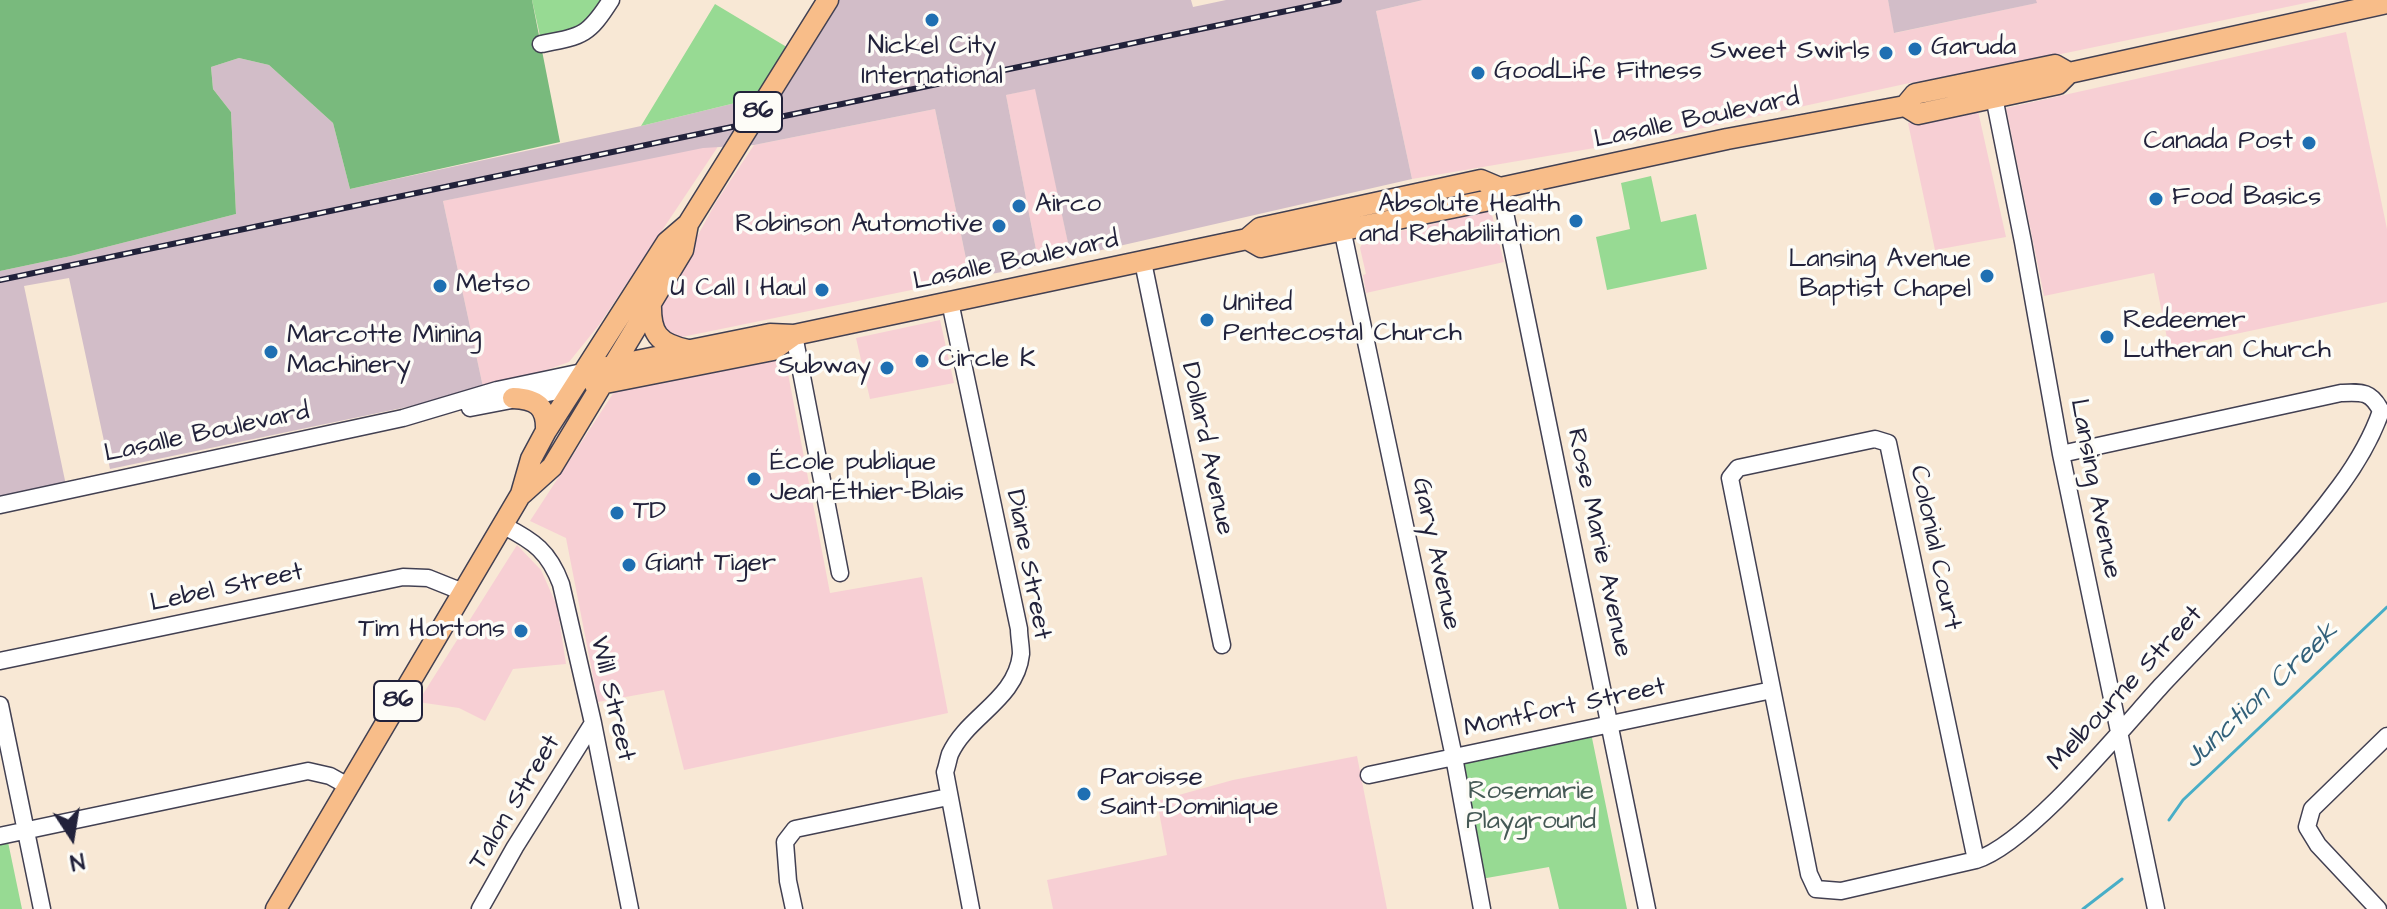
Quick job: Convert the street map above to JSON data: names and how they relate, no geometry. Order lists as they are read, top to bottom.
{
  "streets": {
    "main road": ["86", "Lasalle Boulevard"],
    "street": [
      "Dollard Avenue",
      "Lansing Avenue",
      "Rose Marie Avenue",
      "Colonial Court",
      "Gary Avenue",
      "Diane Street",
      "Lebel Street",
      "Melbourne Street",
      "Will Street",
      "Montfort Street",
      "Talon Street"
    ]
  },
  "crossings": [
    ["86", "Lasalle Boulevard"],
    ["86", "Lebel Street"],
    ["86", "Will Street"],
    ["Lasalle Boulevard", "Dollard Avenue"],
    ["Lasalle Boulevard", "Lansing Avenue"],
    ["Lasalle Boulevard", "Rose Marie Avenue"],
    ["Lasalle Boulevard", "Gary Avenue"],
    ["Lasalle Boulevard", "Diane Street"],
    ["Lansing Avenue", "Melbourne Street"],
    ["Rose Marie Avenue", "Montfort Street"],
    ["Colonial Court", "Melbourne Street"],
    ["Colonial Court", "Montfort Street"],
    ["Gary Avenue", "Montfort Street"],
    ["Will Street", "Talon Street"]
  ],
  "water": ["Junction Creek"],
  "parks": ["Rosemarie Playground"],
  "places": [
    "Nickel City International",
    "Garuda",
    "Sweet Swirls",
    "GoodLife Fitness",
    "Canada Post",
    "Food Basics",
    "Airco",
    "Absolute Health and Rehabilitation",
    "Robinson Automotive",
    "Lansing Avenue Baptist Chapel",
    "Metso",
    "U Call I Haul",
    "United Pentecostal Church",
    "Redeemer Lutheran Church",
    "Marcotte Mining Machinery",
    "Circle K",
    "Subway",
    "École publique Jean-Éthier-Blais",
    "TD",
    "Giant Tiger",
    "Tim Hortons",
    "Paroisse Saint-Dominique"
  ],
  "north": "bottom"
}
